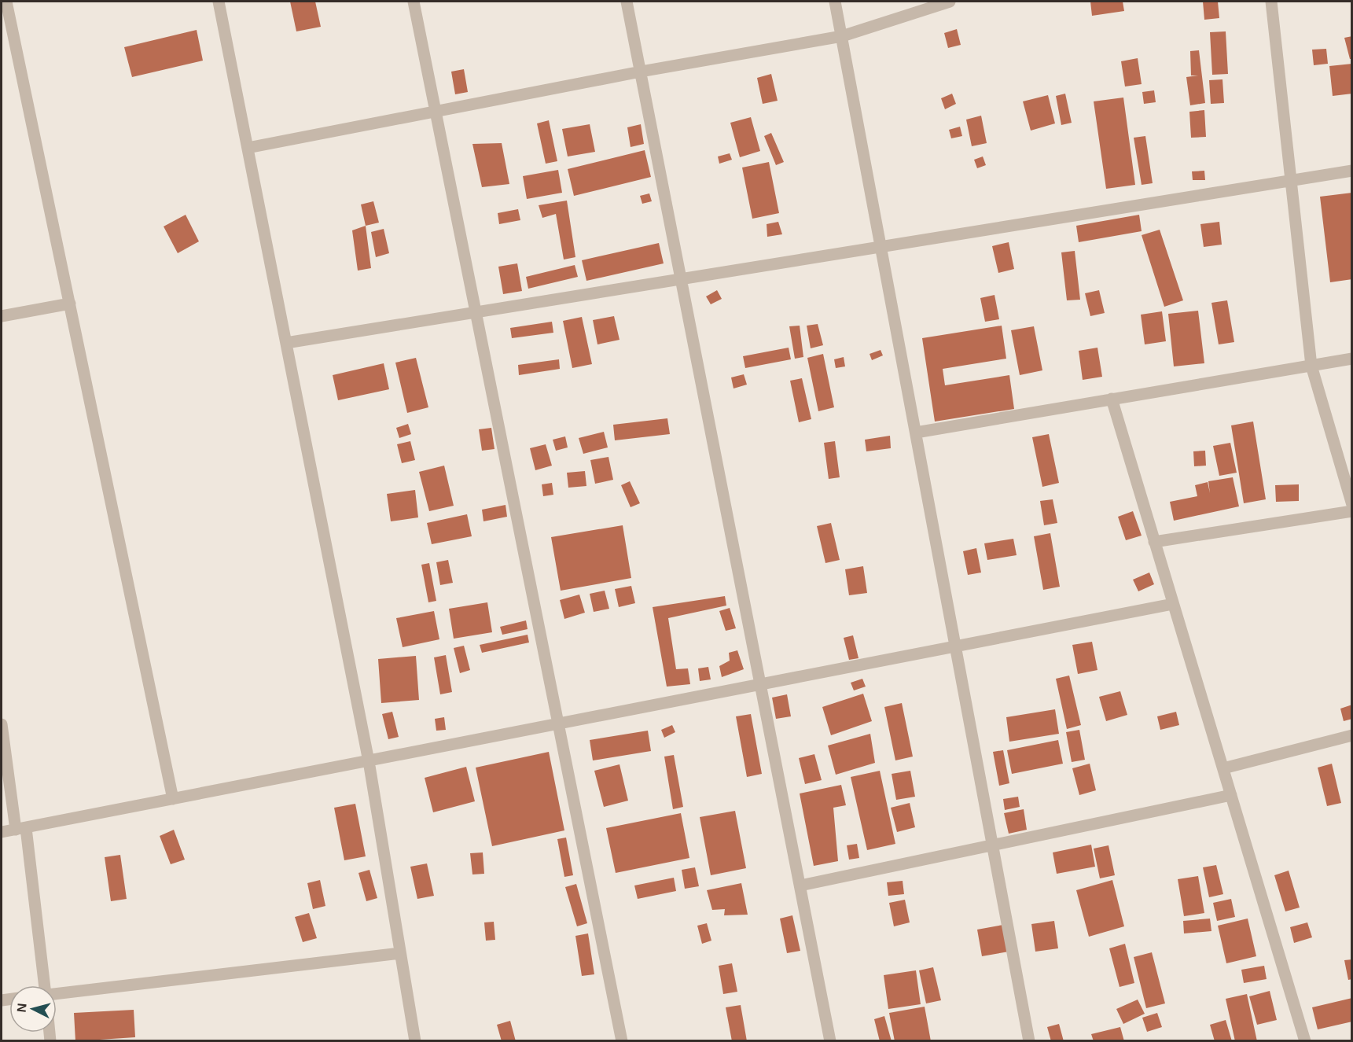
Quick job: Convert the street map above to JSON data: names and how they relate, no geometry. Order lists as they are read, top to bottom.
{
  "north": "left"
}
